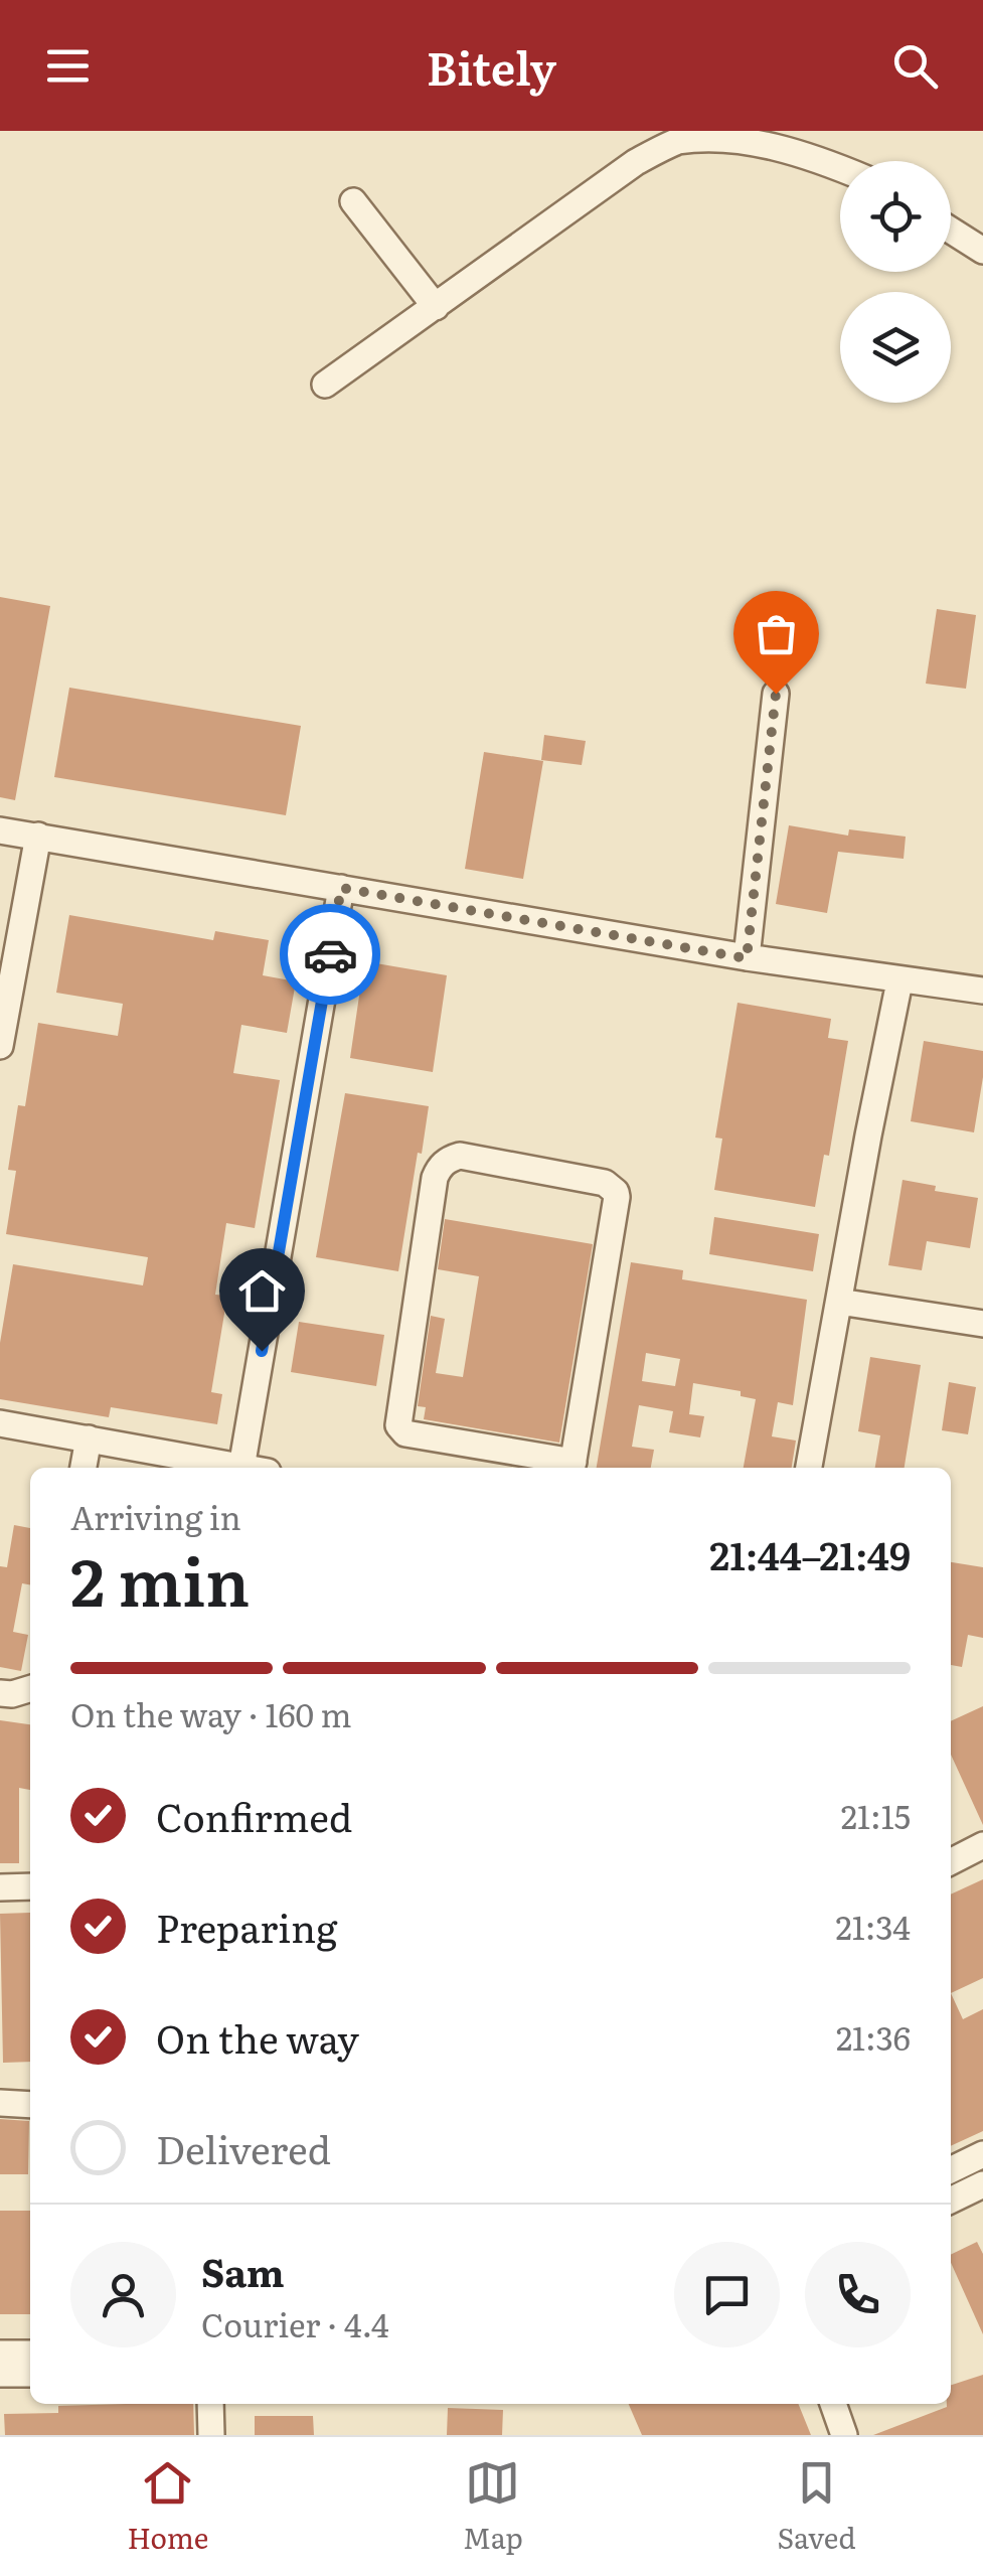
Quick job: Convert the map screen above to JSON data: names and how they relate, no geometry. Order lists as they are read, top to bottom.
{
  "page": {
    "header": "Bitely",
    "heading": ["2 min", "Arriving in", "21:44–21:49"],
    "panel": ["Sam", "Courier · 4.4"],
    "bar": "On the way · 160 m",
    "list": [
      ["Confirmed", "21:15"],
      ["Preparing", "21:34"],
      ["On the way", "21:36"],
      "Delivered"
    ],
    "tabs": ["Home", "Map", "Saved"]
  }
}
